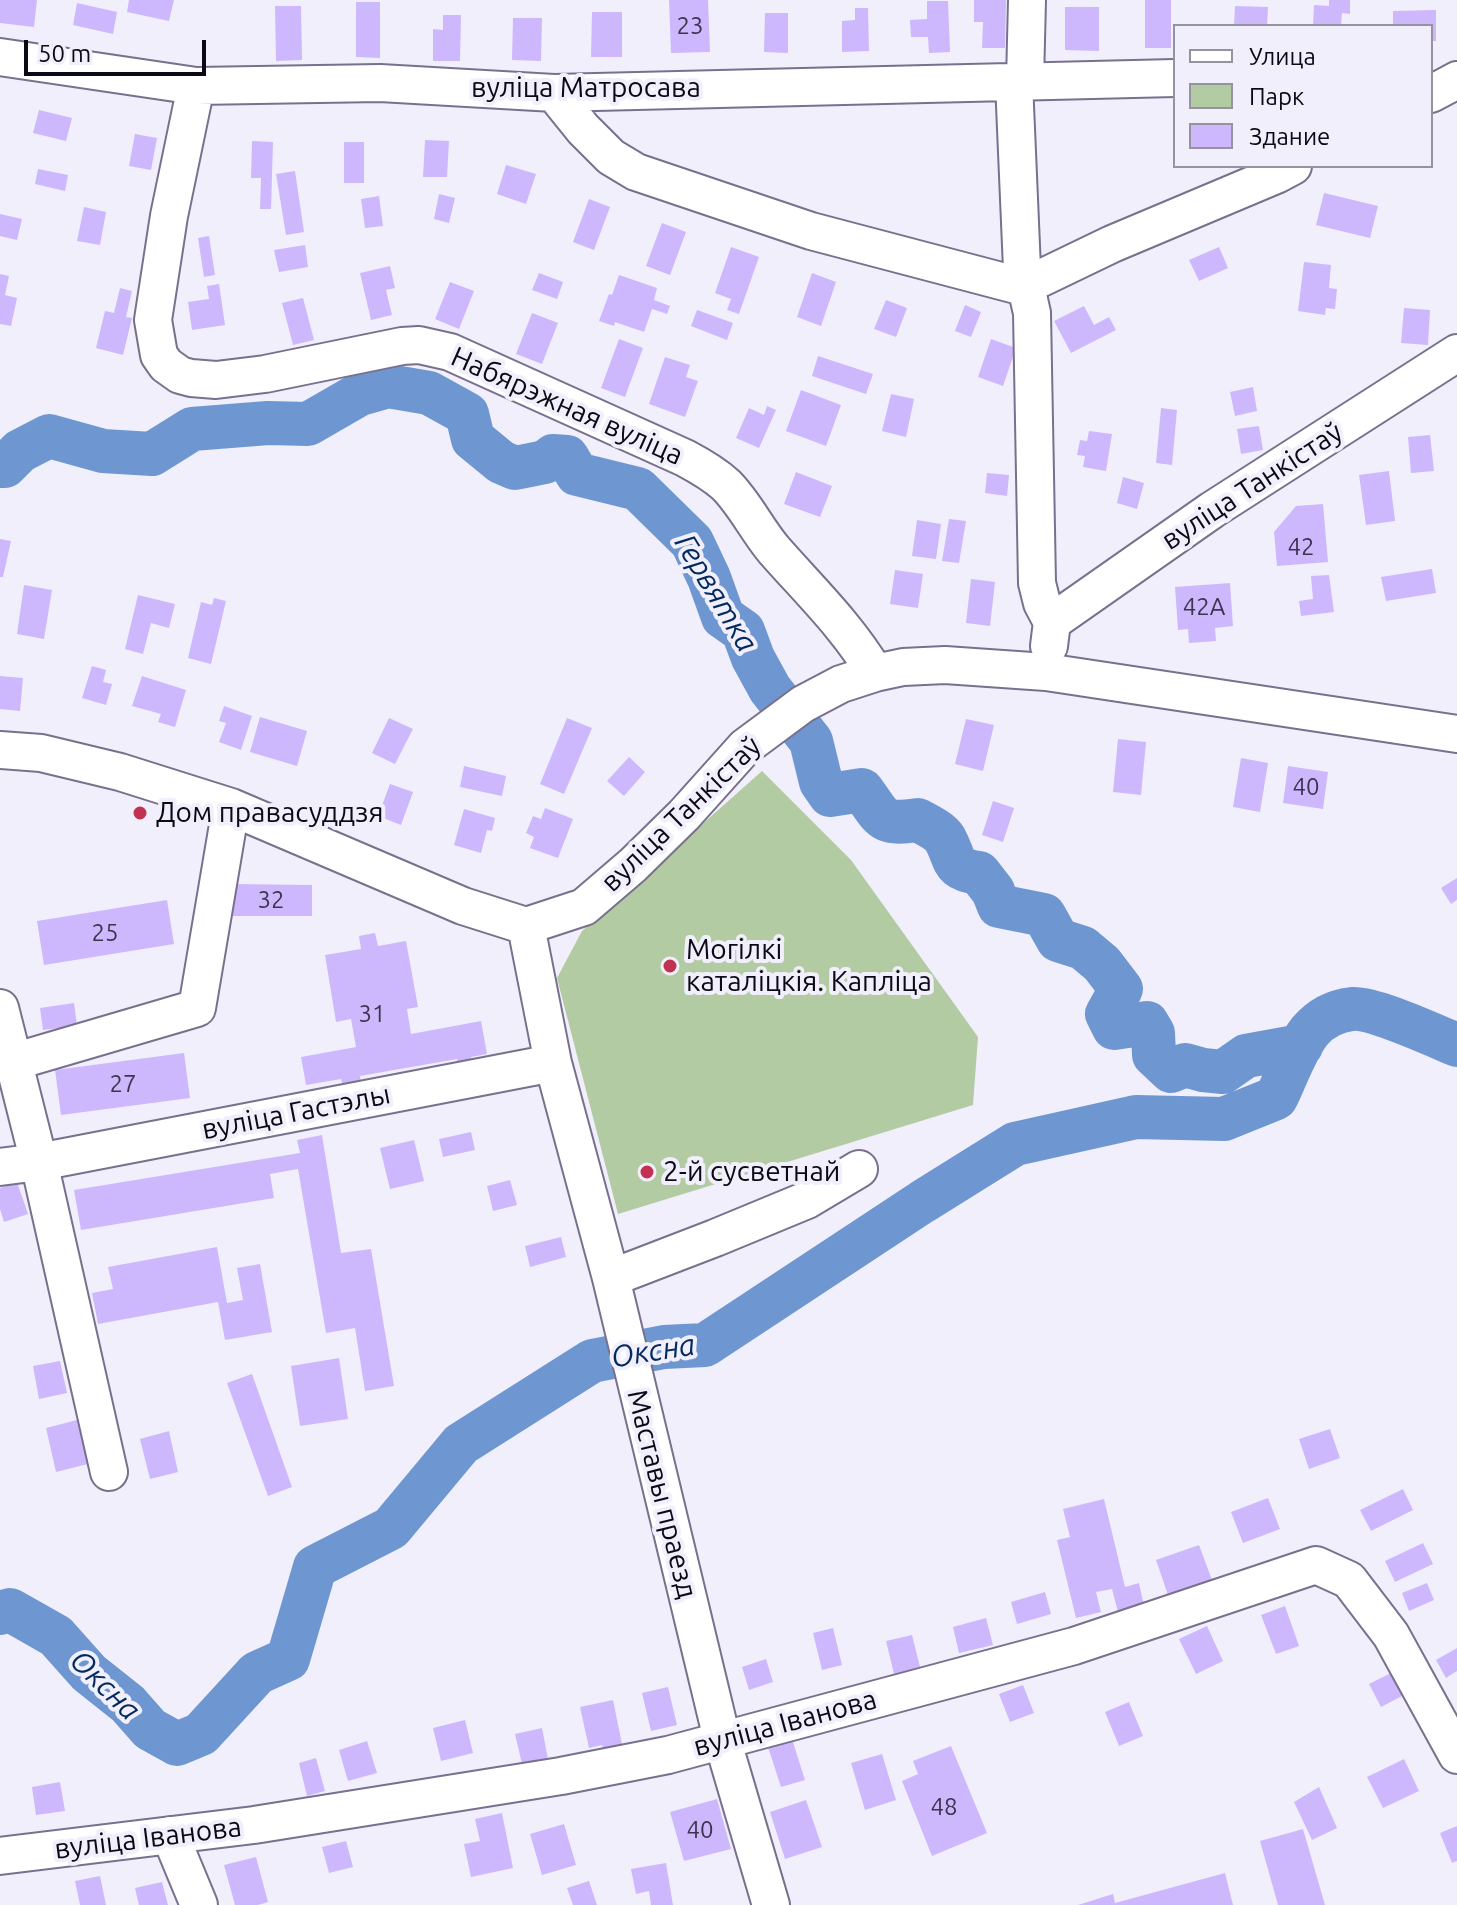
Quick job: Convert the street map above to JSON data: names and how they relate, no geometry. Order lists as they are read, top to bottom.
{
  "streets": {
    "street": [
      "вуліца Матросава",
      "Набярэжная вуліца",
      "вуліца Танкістаў",
      "вуліца Гастэлы",
      "Маставы праезд",
      "вуліца Іванова"
    ]
  },
  "crossings": [
    ["вуліца Матросава", "Набярэжная вуліца"],
    ["Набярэжная вуліца", "вуліца Танкістаў"],
    ["вуліца Танкістаў", "Маставы праезд"],
    ["вуліца Гастэлы", "Маставы праезд"],
    ["Маставы праезд", "вуліца Іванова"]
  ],
  "water": ["Гервятка", "Оксна"],
  "places": ["Дом правасуддзя", "Могілкі каталіцкія. Капліца", "2-й сусветнай"],
  "house_numbers": [
    "23",
    "42",
    "42А",
    "40",
    "32",
    "25",
    "31",
    "27",
    "48",
    "40"
  ],
  "legend": ["Улица", "Парк", "Здание"],
  "scale_bar": "50 m"
}
